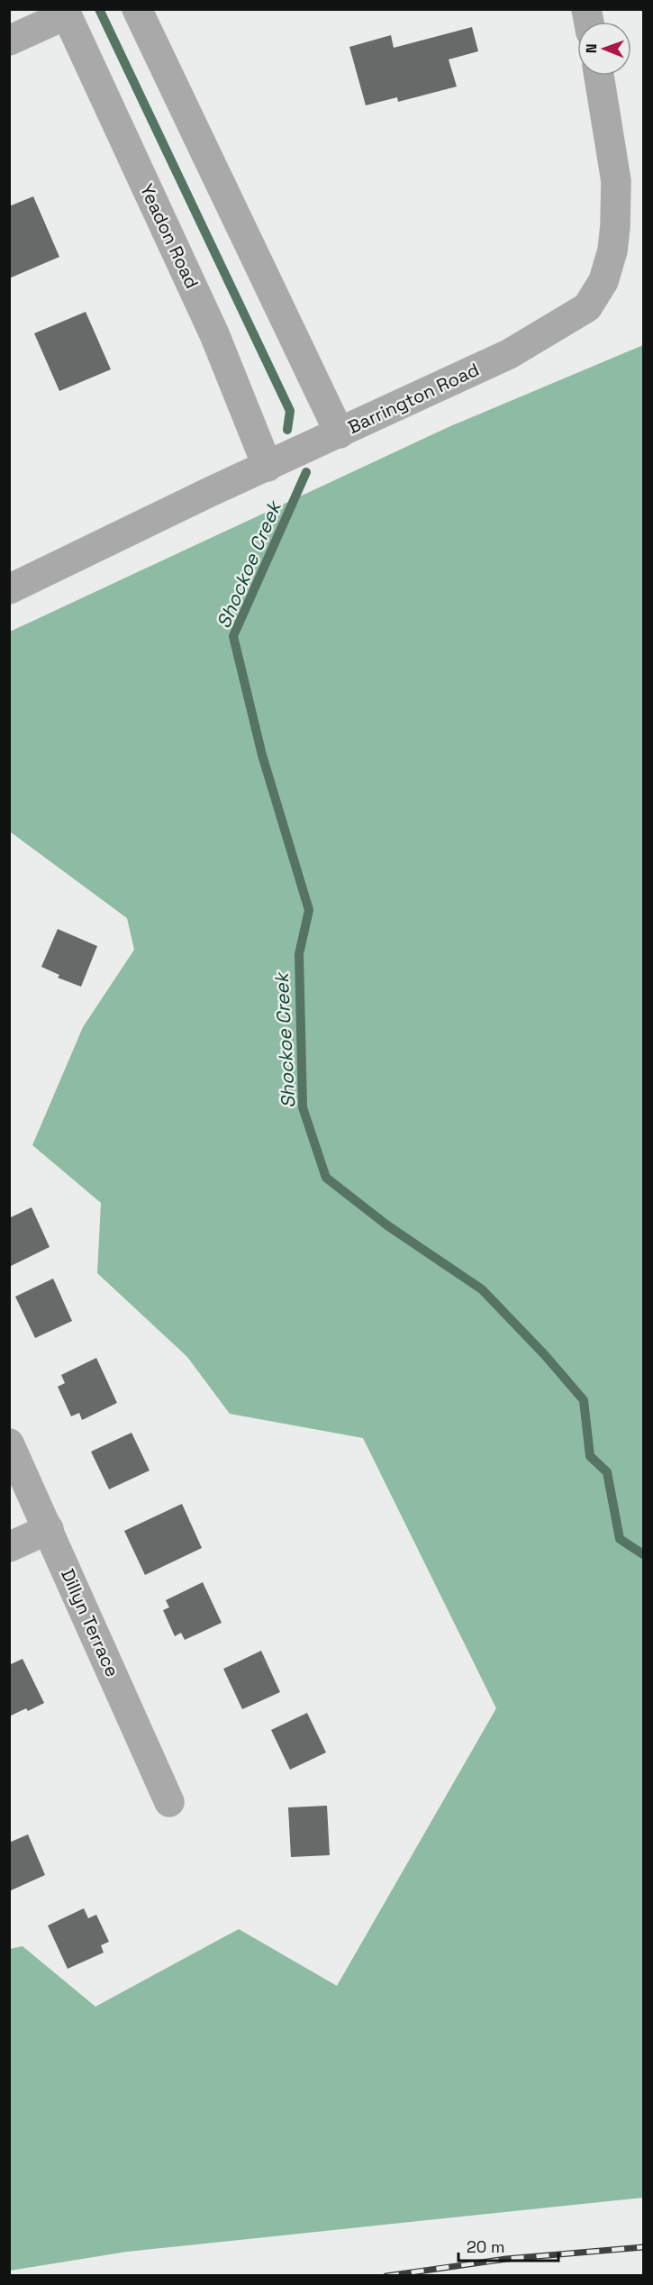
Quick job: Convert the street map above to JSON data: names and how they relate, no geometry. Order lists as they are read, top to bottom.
{
  "streets": {
    "street": ["Yeadon Road", "Barrington Road", "Dillyn Terrace"]
  },
  "crossings": [
    ["Yeadon Road", "Barrington Road"]
  ],
  "water": ["Shockoe Creek"],
  "scale_bar": "20 m",
  "north": "left"
}
